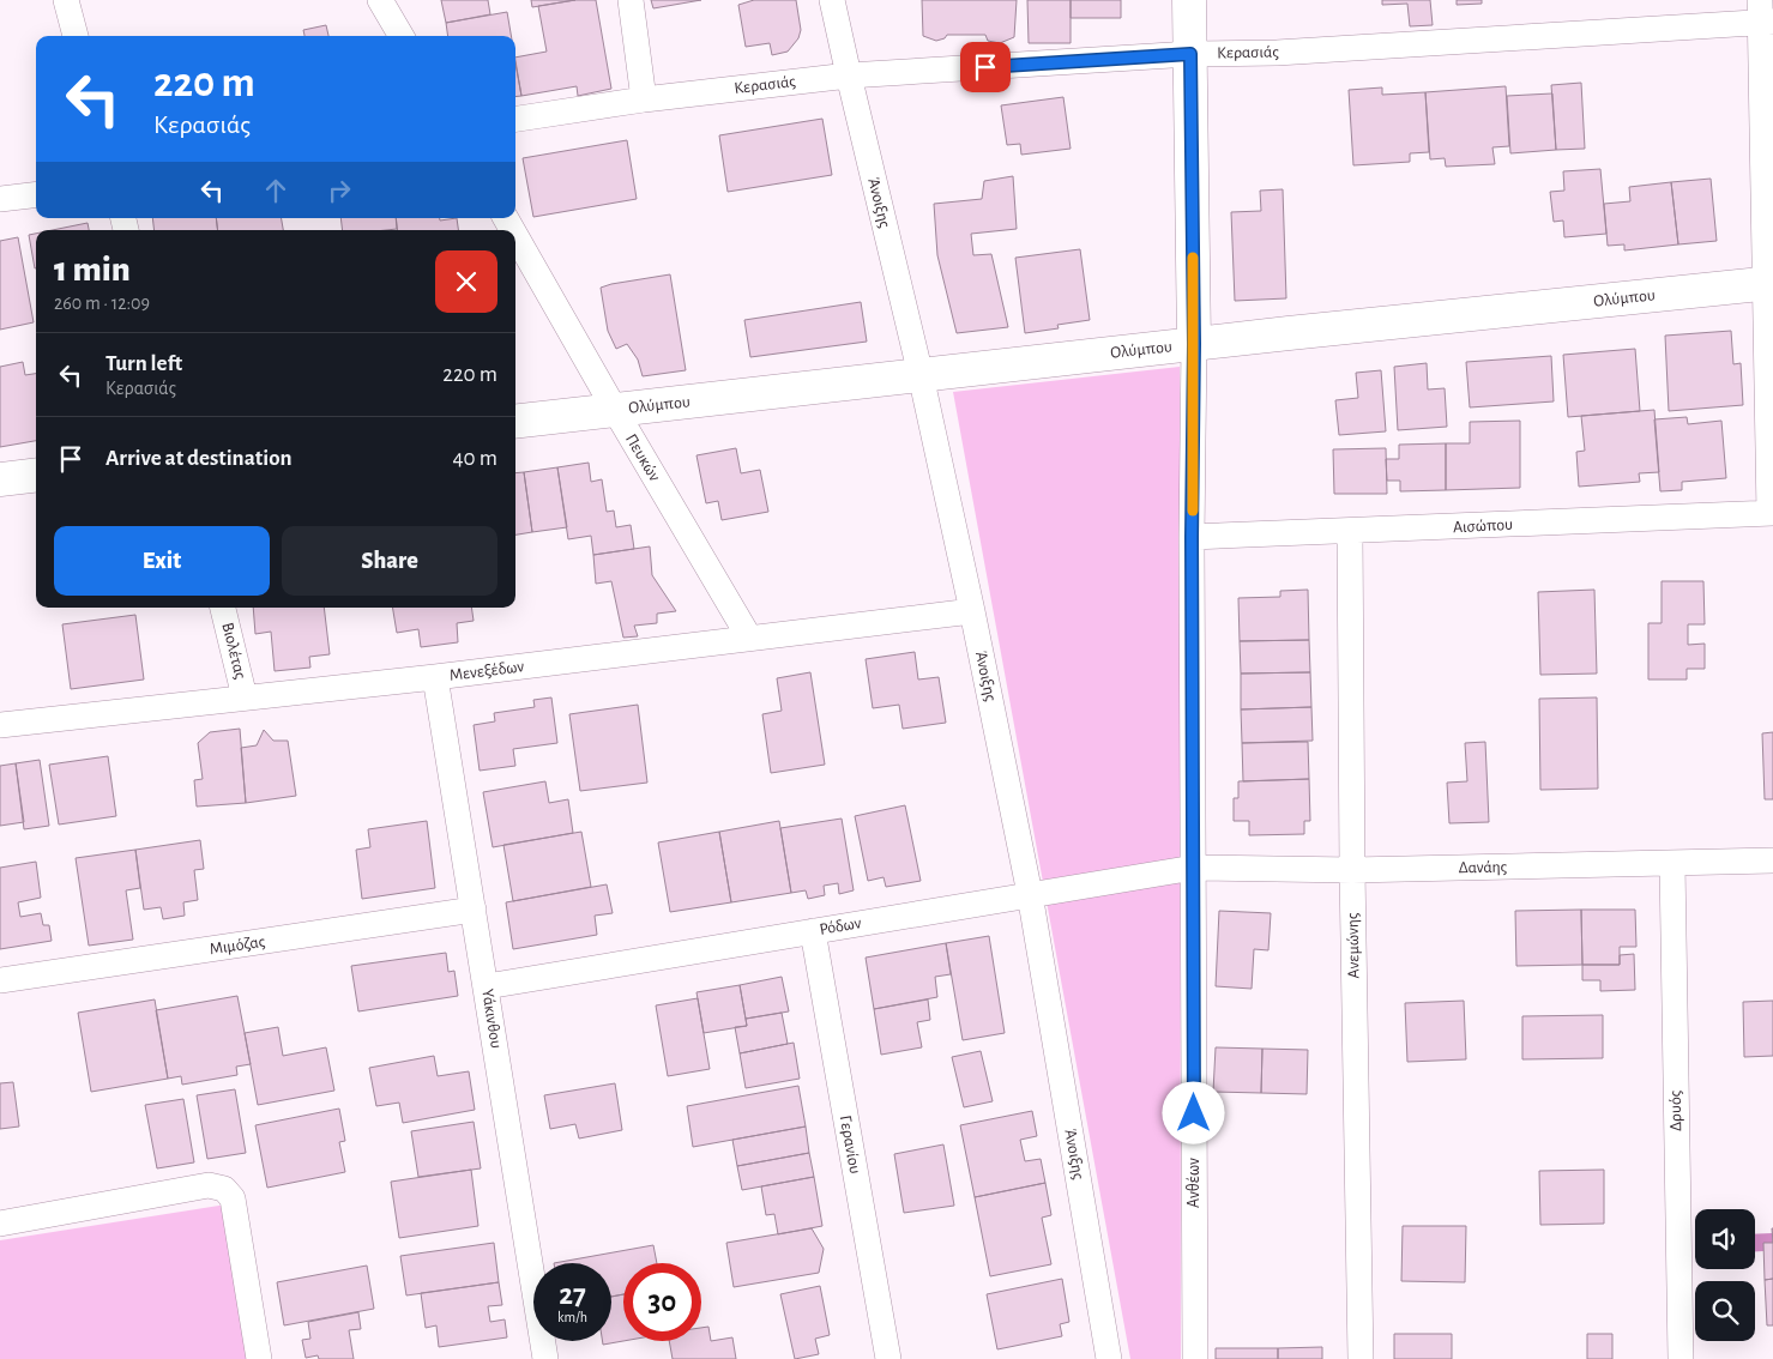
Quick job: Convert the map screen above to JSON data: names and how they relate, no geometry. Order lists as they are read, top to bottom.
{
  "streets": {
    "street": [
      "Κερασιάς",
      "Άνοιξης",
      "Ολύμπου",
      "Πευκών",
      "Αισώπου",
      "Βιολέτας",
      "Μενεξέδων",
      "Δανάης",
      "Ρόδων",
      "Μιμόζας",
      "Ανεμώνης",
      "Υάκινθου",
      "Δρυός",
      "Γερανίου",
      "Ανθέων"
    ]
  },
  "crossings": [
    ["Κερασιάς", "Άνοιξης"],
    ["Κερασιάς", "Ανθέων"],
    ["Άνοιξης", "Ολύμπου"],
    ["Άνοιξης", "Μενεξέδων"],
    ["Άνοιξης", "Ρόδων"],
    ["Ολύμπου", "Πευκών"],
    ["Ολύμπου", "Ανθέων"],
    ["Πευκών", "Μενεξέδων"],
    ["Αισώπου", "Ανεμώνης"],
    ["Αισώπου", "Ανθέων"],
    ["Βιολέτας", "Μενεξέδων"],
    ["Μενεξέδων", "Υάκινθου"],
    ["Δανάης", "Ρόδων"],
    ["Δανάης", "Ανεμώνης"],
    ["Δανάης", "Δρυός"],
    ["Δανάης", "Ανθέων"],
    ["Ρόδων", "Υάκινθου"],
    ["Ρόδων", "Γερανίου"],
    ["Ρόδων", "Ανθέων"],
    ["Μιμόζας", "Υάκινθου"]
  ],
  "page": {
    "turn": ["220 m", "Κερασιάς"],
    "heading": ["1 min", "260 m · 12:09"],
    "list": [
      {
        "name": "Turn left",
        "note": "Κερασιάς",
        "value": "220 m"
      },
      {
        "name": "Arrive at destination",
        "value": "40 m"
      }
    ],
    "buttons": ["Exit", "Share"],
    "speed": "27 km/h",
    "limit": "30"
  }
}
